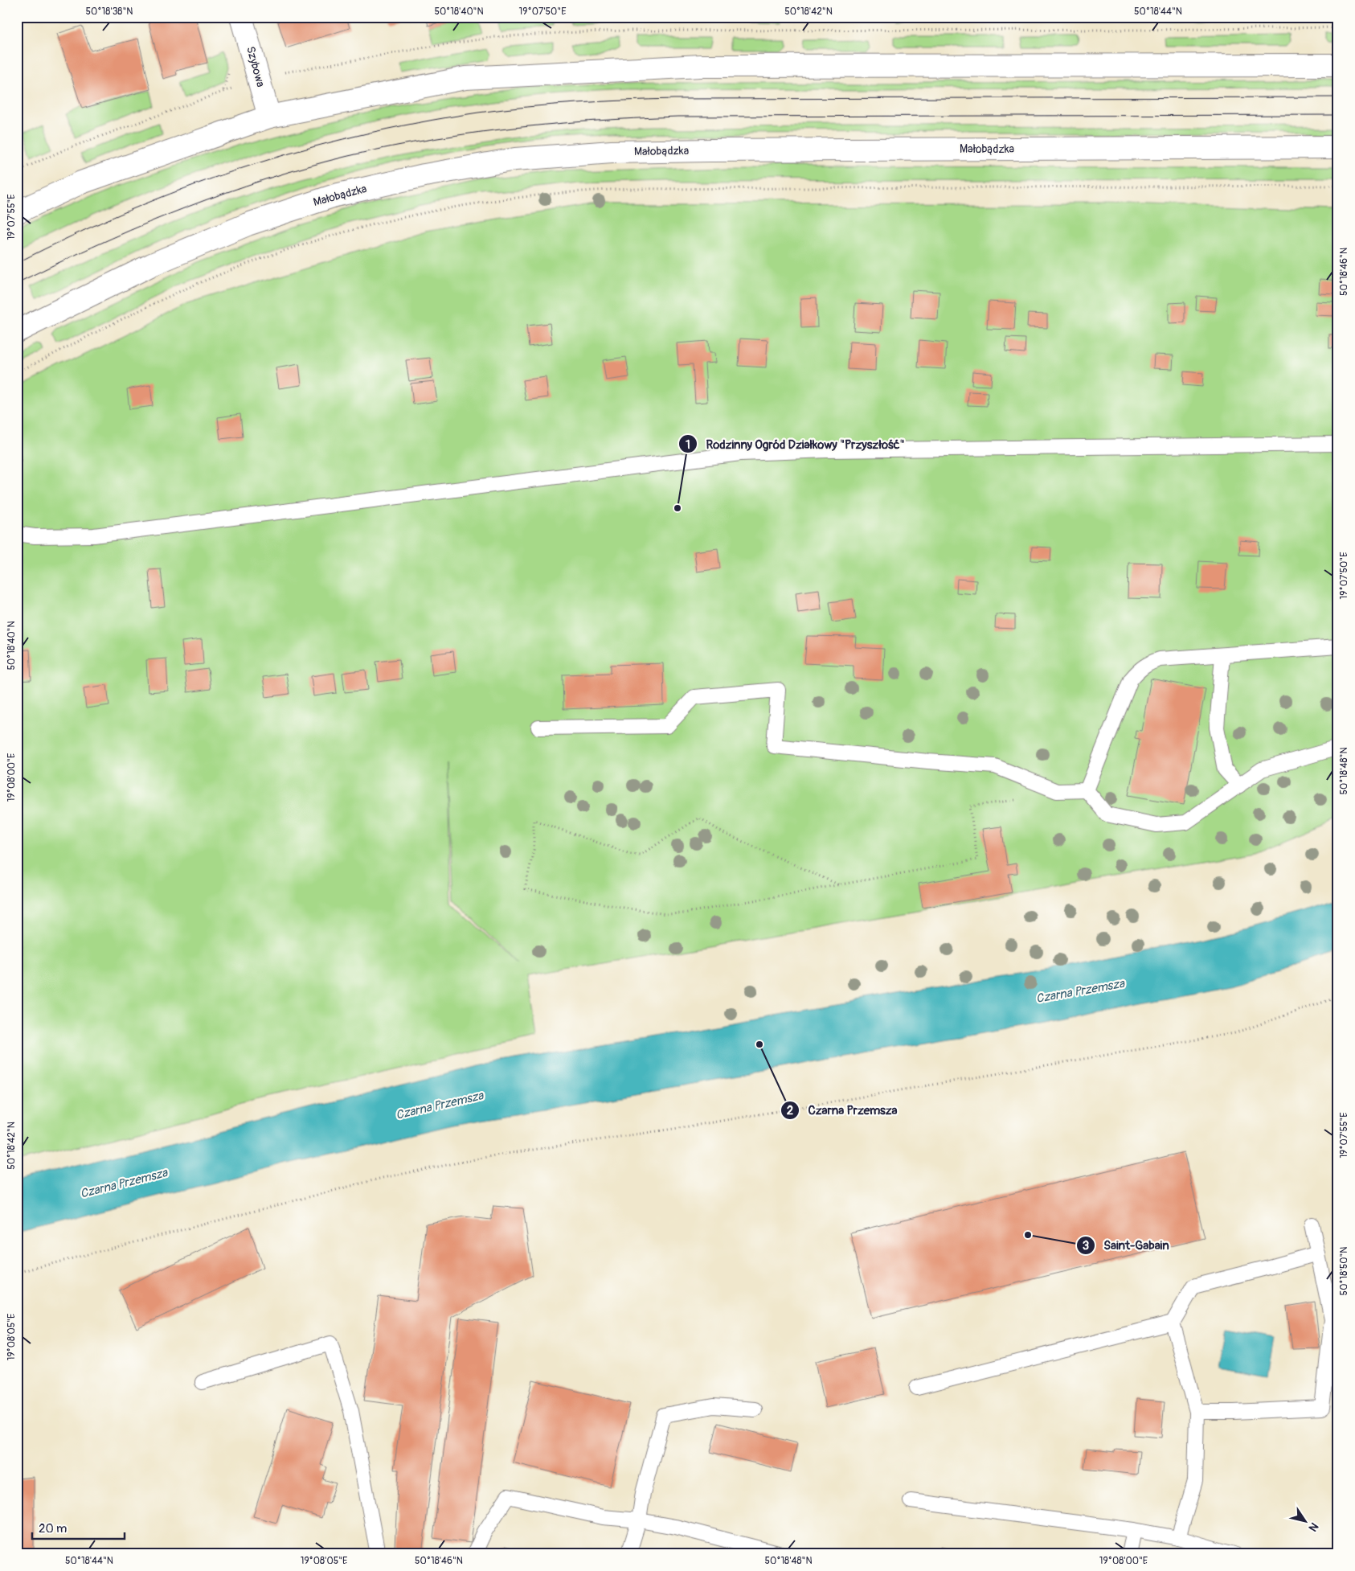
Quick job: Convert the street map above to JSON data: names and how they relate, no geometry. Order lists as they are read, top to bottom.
{
  "streets": {
    "street": ["Szybowa", "Małobądzka"]
  },
  "water": ["Czarna Przemsza"],
  "places": ["Rodzinny Ogród Działkowy \"Przyszłość\"", "Czarna Przemsza", "Saint-Gabain"],
  "scale_bar": "20 m",
  "north": "bottom right",
  "coordinates": [
    "50°18'38\"N",
    "50°18'40\"N",
    "19°07'50\"E",
    "50°18'42\"N",
    "50°18'44\"N",
    "19°07'55\"E",
    "50°18'46\"N",
    "50°18'48\"N",
    "19°08'00\"E",
    "50°18'50\"N",
    "19°08'05\"E"
  ]
}
